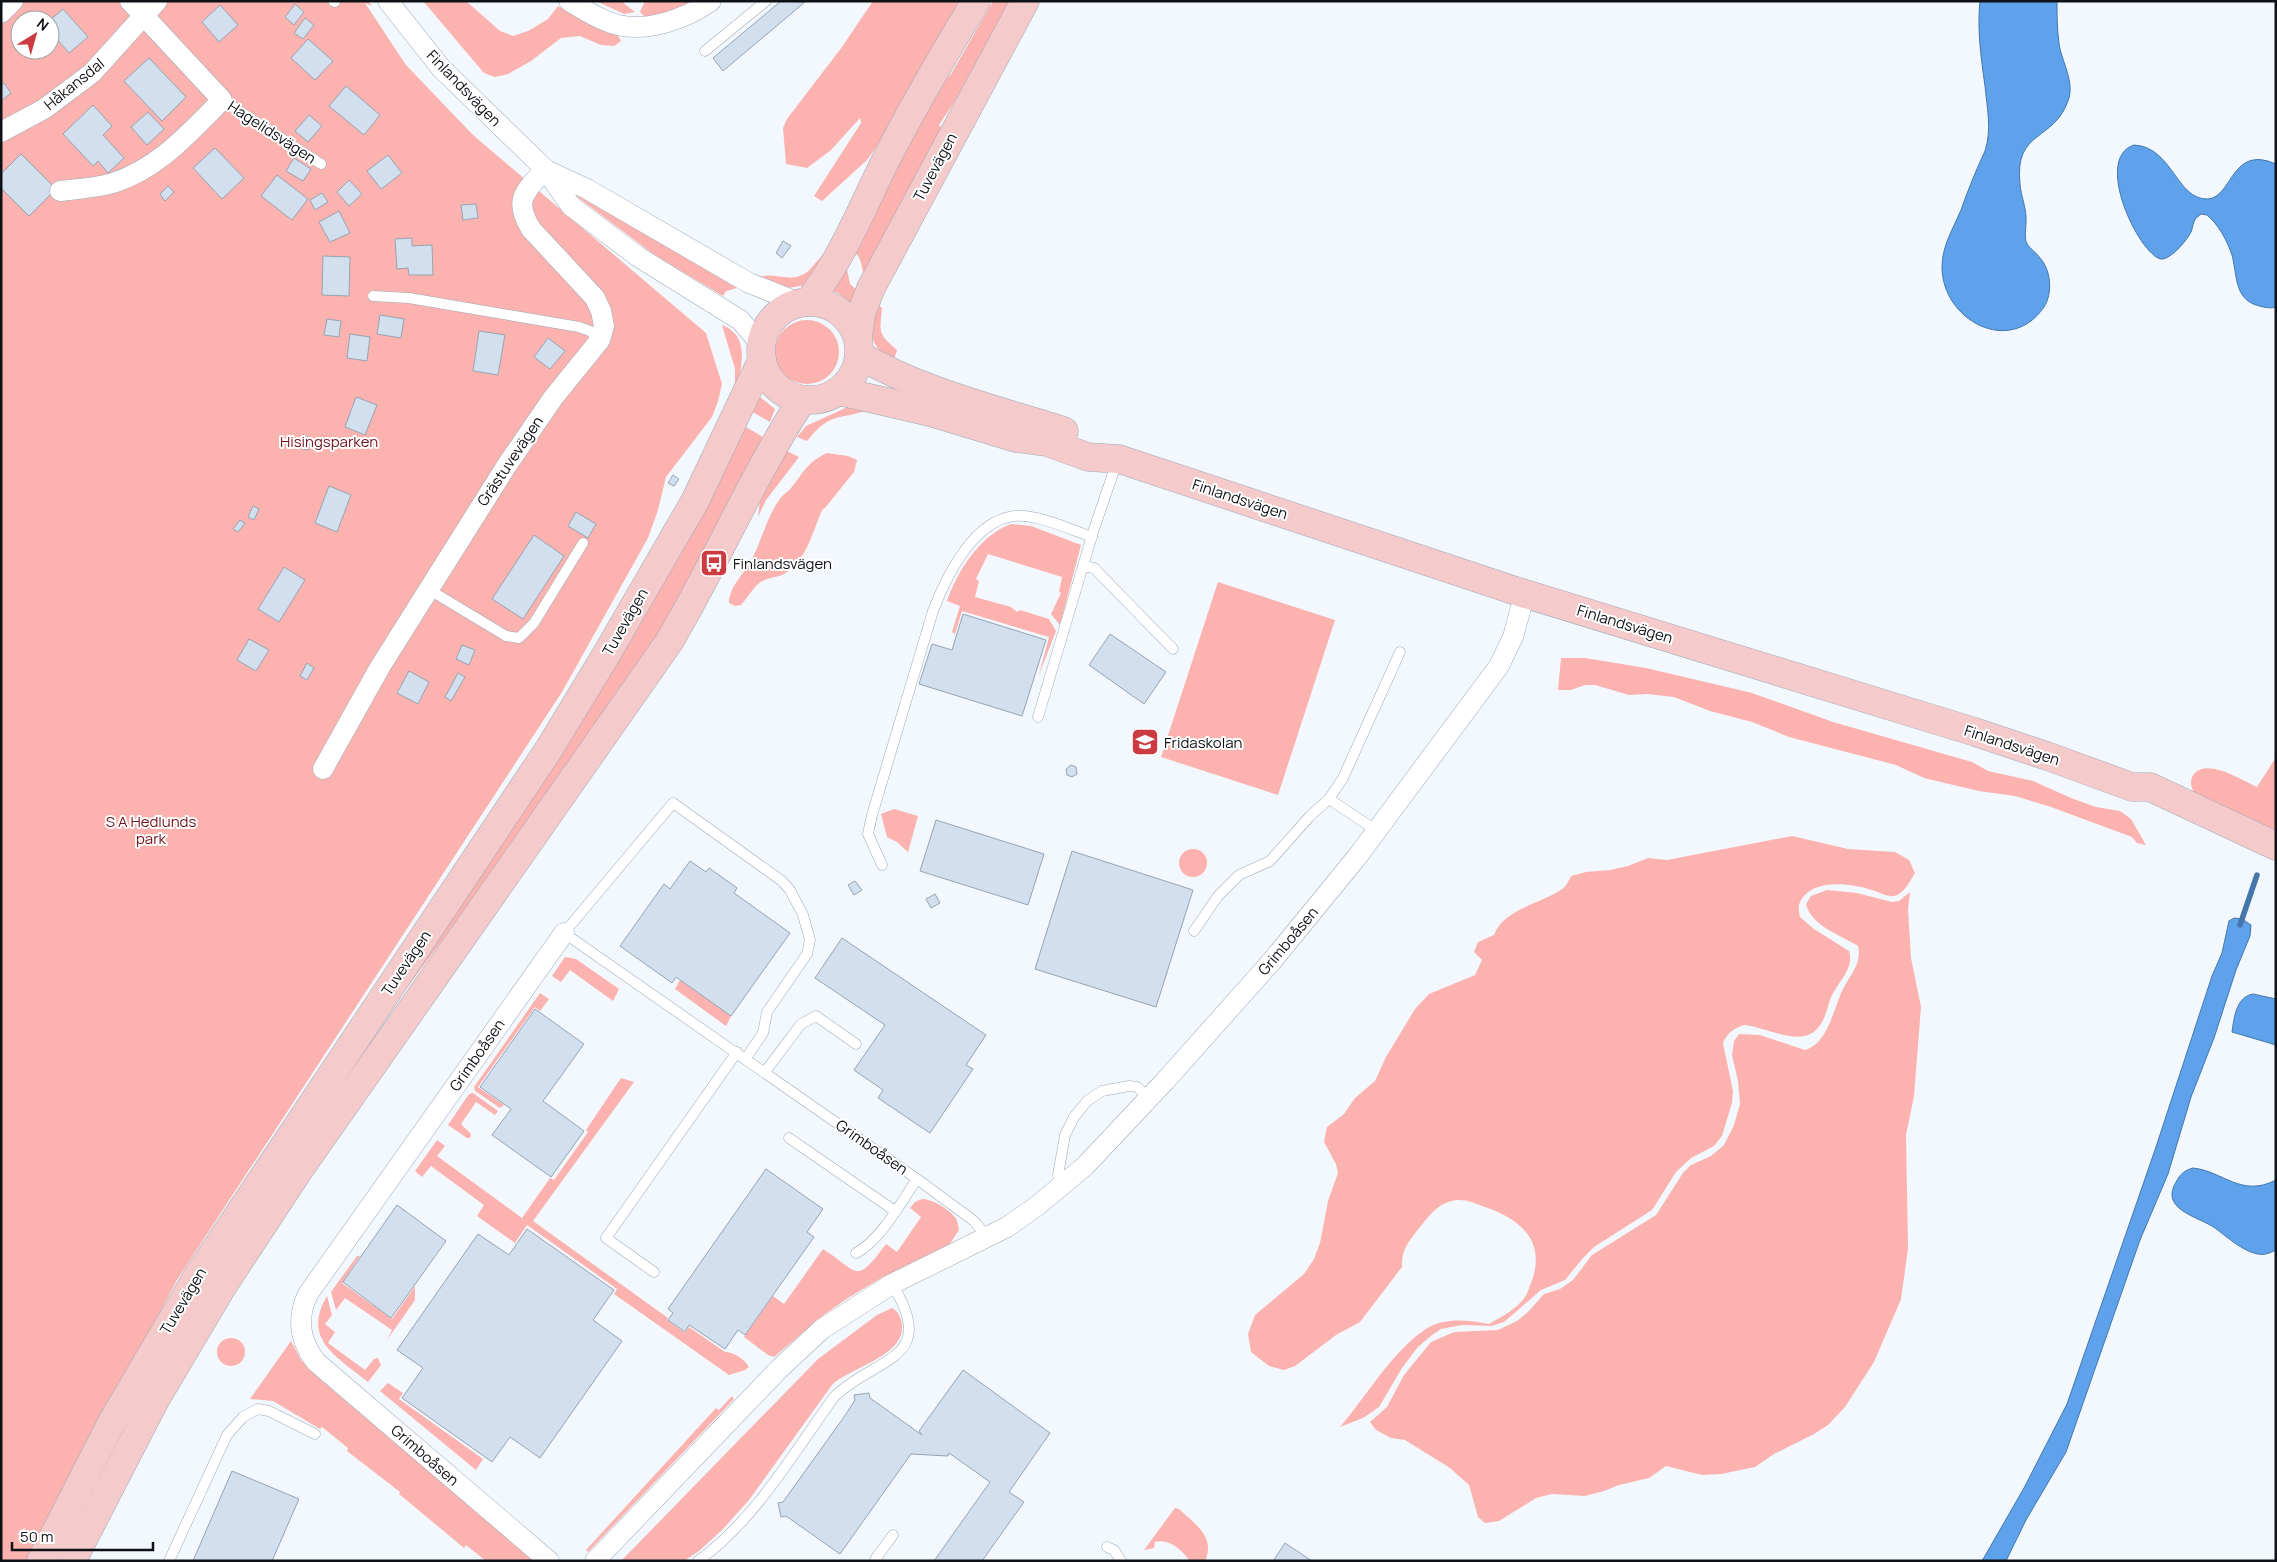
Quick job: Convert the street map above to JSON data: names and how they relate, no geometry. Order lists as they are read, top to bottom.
{
  "streets": {
    "main road": ["Finlandsvägen", "Tuvevägen"],
    "street": [
      "Håkansdal",
      "Hagelidsvägen",
      "Grästuvevägen",
      "Grimboåsen"
    ]
  },
  "crossings": [
    ["Håkansdal", "Hagelidsvägen"],
    ["Finlandsvägen", "Tuvevägen"],
    ["Finlandsvägen", "Grimboåsen"]
  ],
  "parks": ["Hisingsparken", "S A Hedlunds park"],
  "places": {
    "bus stop": ["Finlandsvägen"],
    "school or university": ["Fridaskolan"]
  },
  "scale_bar": "50 m",
  "north": "top right"
}
